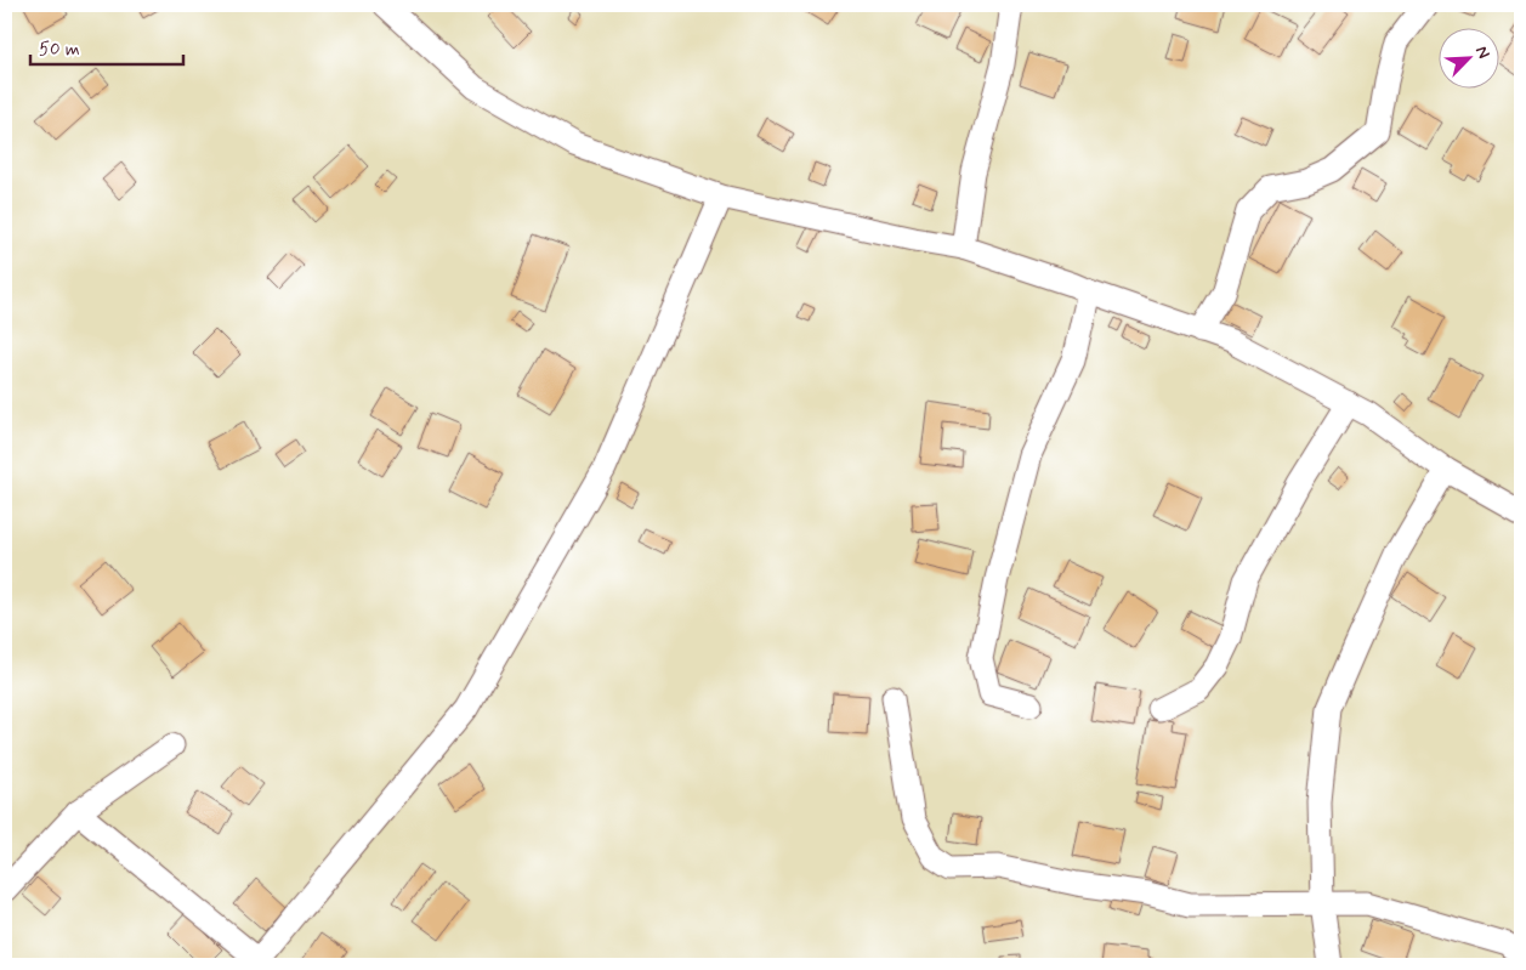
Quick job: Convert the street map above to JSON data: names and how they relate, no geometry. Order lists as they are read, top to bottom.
{
  "scale_bar": "50 m",
  "north": "top right"
}
